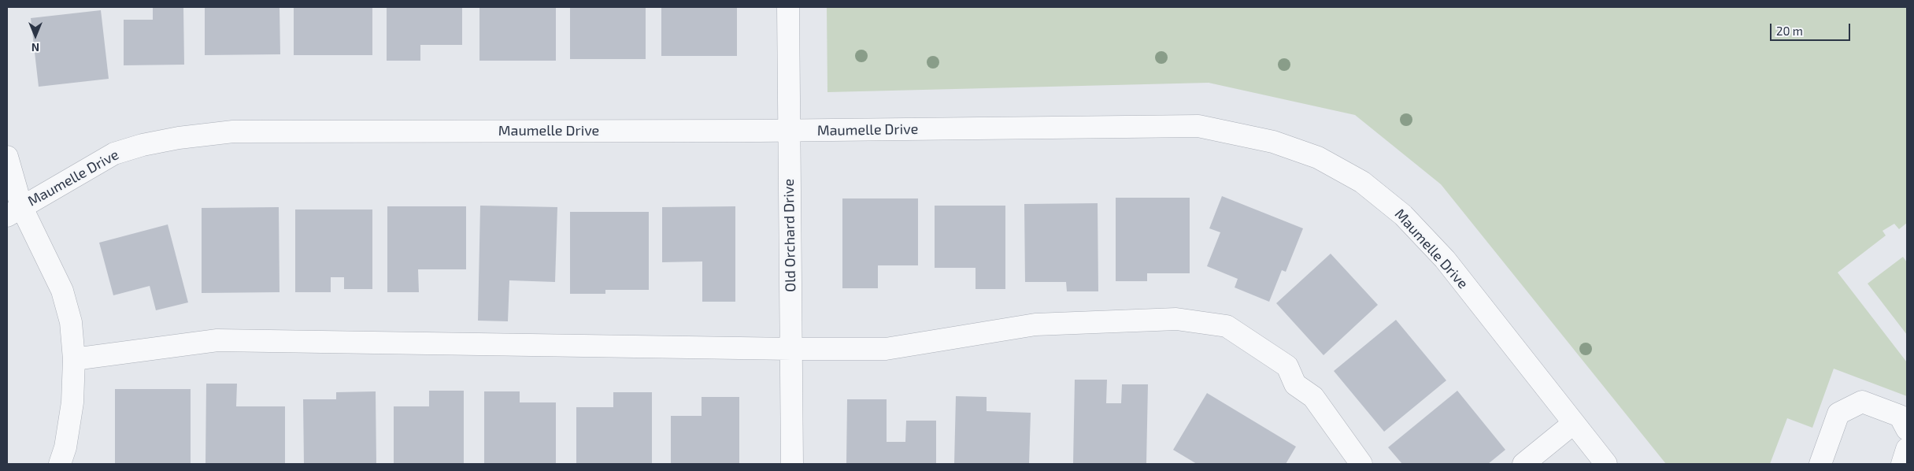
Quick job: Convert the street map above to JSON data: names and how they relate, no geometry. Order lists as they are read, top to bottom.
{
  "streets": {
    "street": ["Maumelle Drive", "Old Orchard Drive"]
  },
  "crossings": [
    ["Maumelle Drive", "Old Orchard Drive"]
  ],
  "scale_bar": "20 m",
  "north": "bottom"
}
